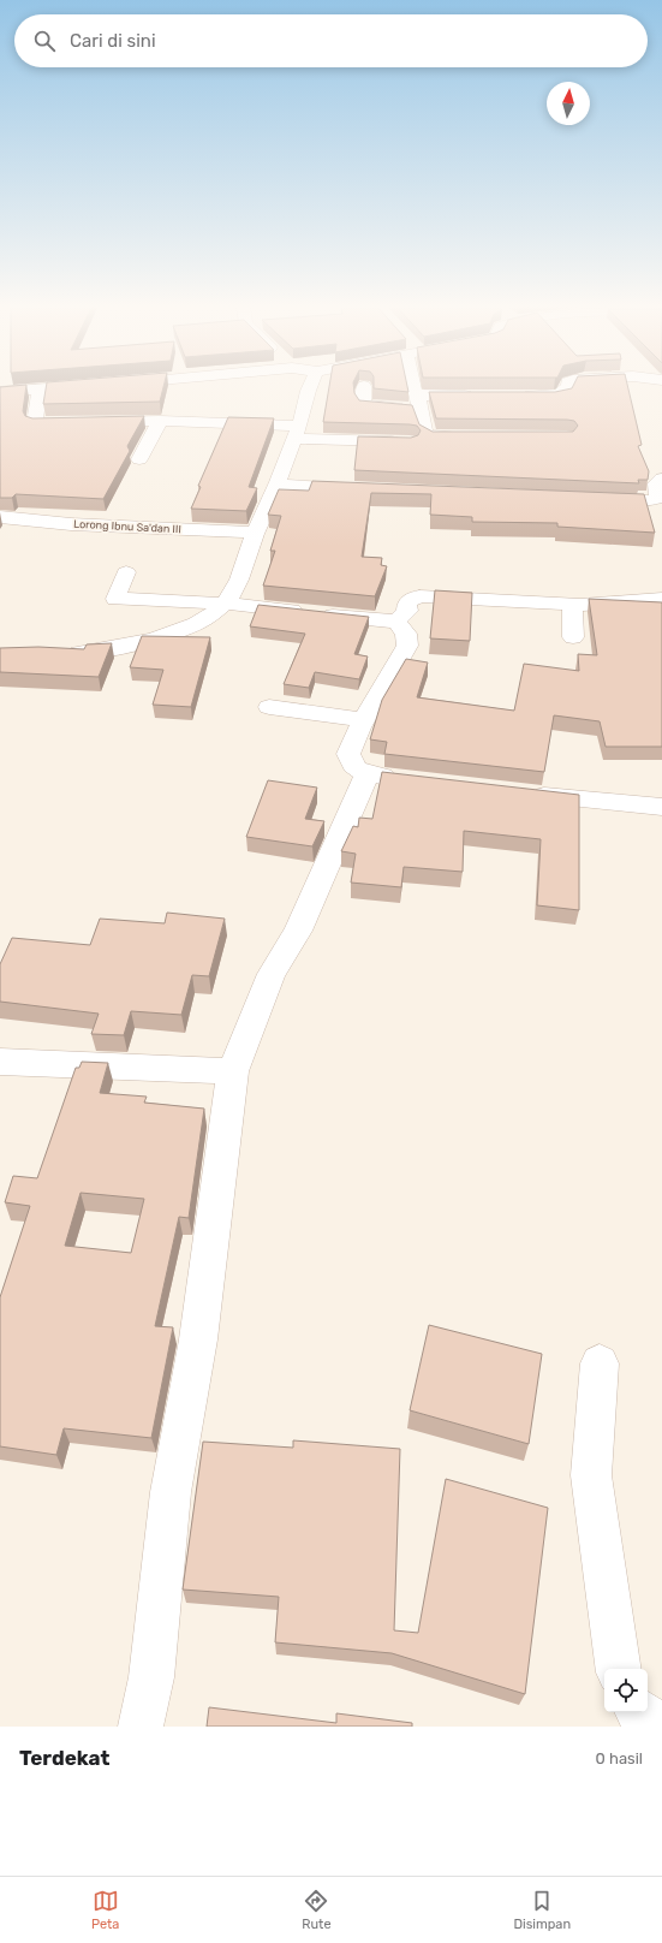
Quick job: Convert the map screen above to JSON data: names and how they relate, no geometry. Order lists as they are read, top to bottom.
{
  "streets": {
    "street": ["Lorong Ibnu Sa'dan III"]
  },
  "north": "top",
  "page": {
    "search": "Cari di sini",
    "heading": ["Terdekat", "0 hasil"],
    "nav": ["Peta", "Rute", "Disimpan"]
  }
}
